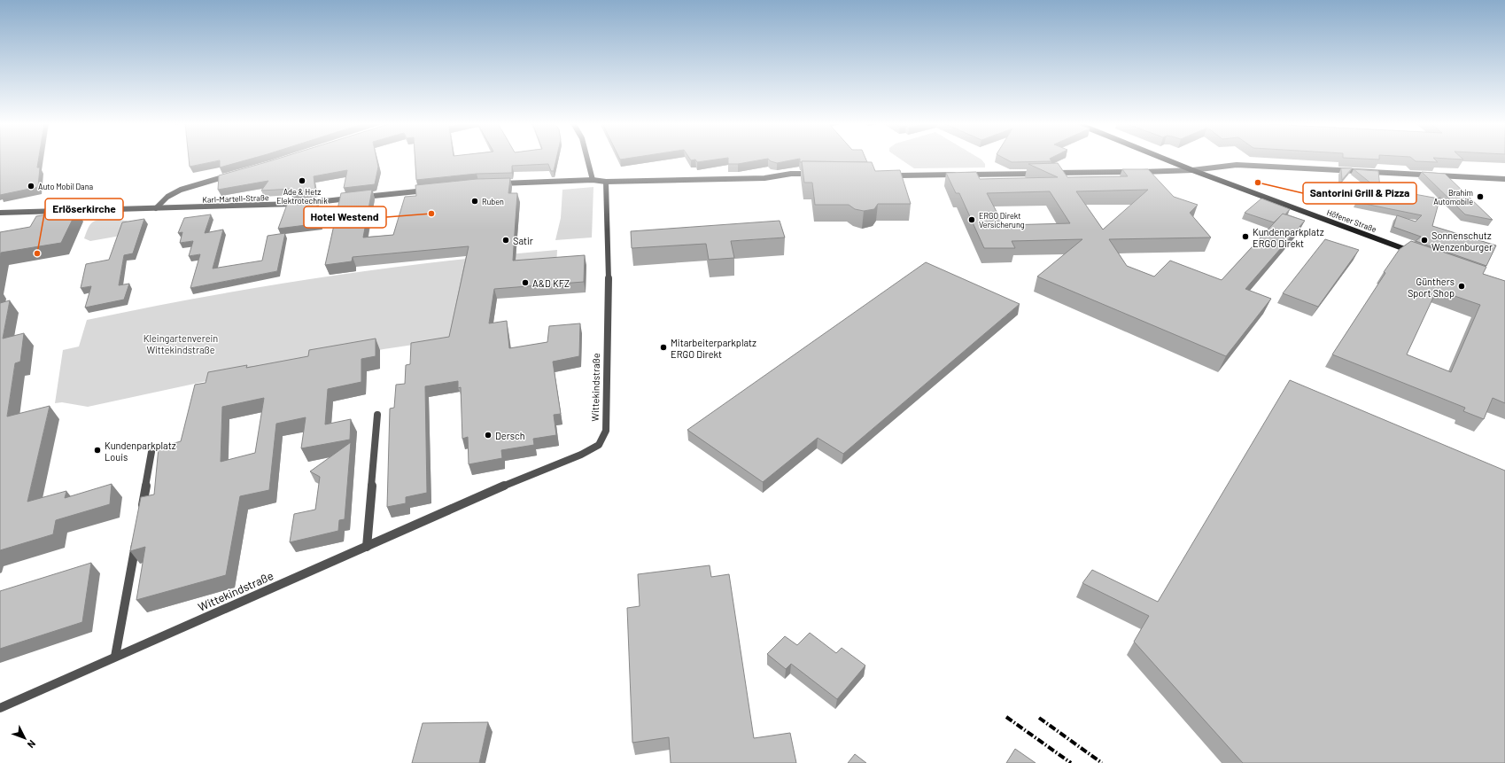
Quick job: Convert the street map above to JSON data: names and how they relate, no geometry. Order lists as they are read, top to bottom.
{
  "streets": {
    "main road": ["Höfener Straße"],
    "street": ["Karl-Martell-Straße", "Wittekindstraße"]
  },
  "parks": ["Kleingartenverein Wittekindstraße"],
  "places": [
    "Ade & Hetz Elektrotechnik",
    "Santorini Grill & Pizza",
    "Auto Mobil Dana",
    "Brahim Automobile",
    "Ruben",
    "Hotel Westend",
    "ERGO Direkt Versicherung",
    "Kundenparkplatz ERGO Direkt",
    "Satir",
    "Sonnenschutz Wenzenburger",
    "Erlöserkirche",
    "A&D KFZ",
    "Günthers Sport Shop",
    "Mitarbeiterparkplatz ERGO Direkt",
    "Dersch",
    "Kundenparkplatz Louis"
  ],
  "north": "bottom right"
}
